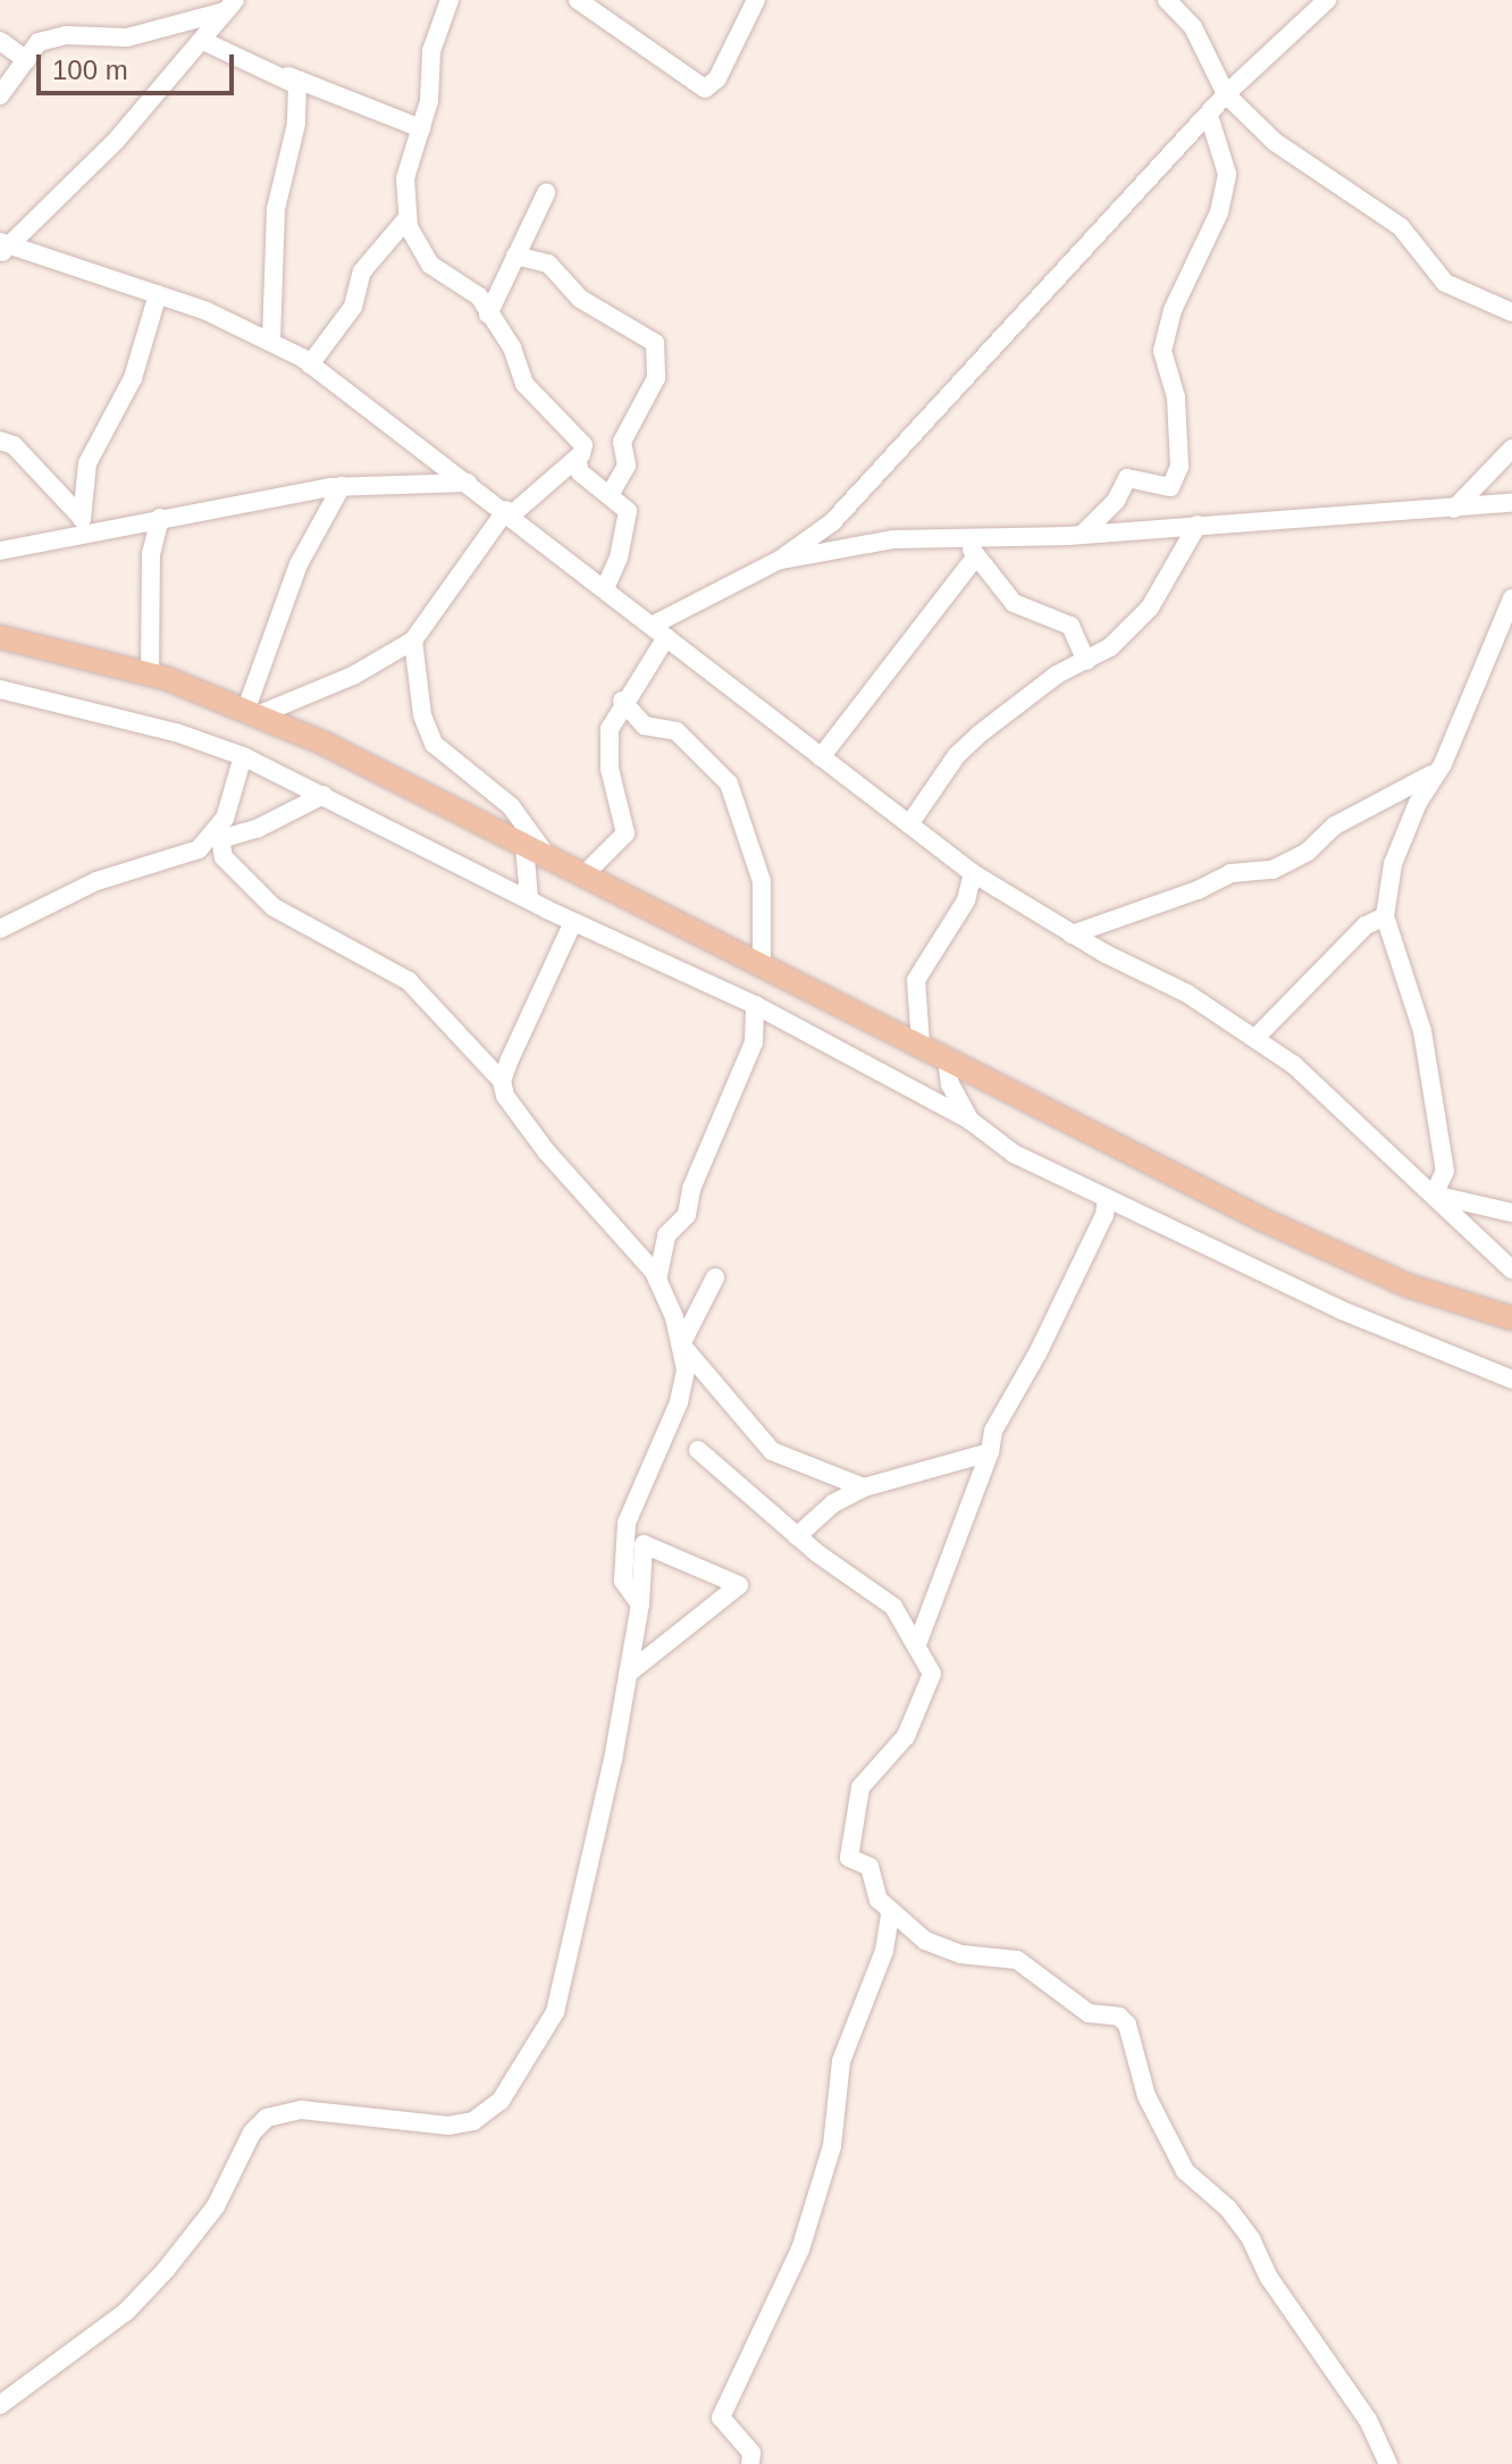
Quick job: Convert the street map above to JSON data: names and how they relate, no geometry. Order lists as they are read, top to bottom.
{
  "scale_bar": "100 m"
}
